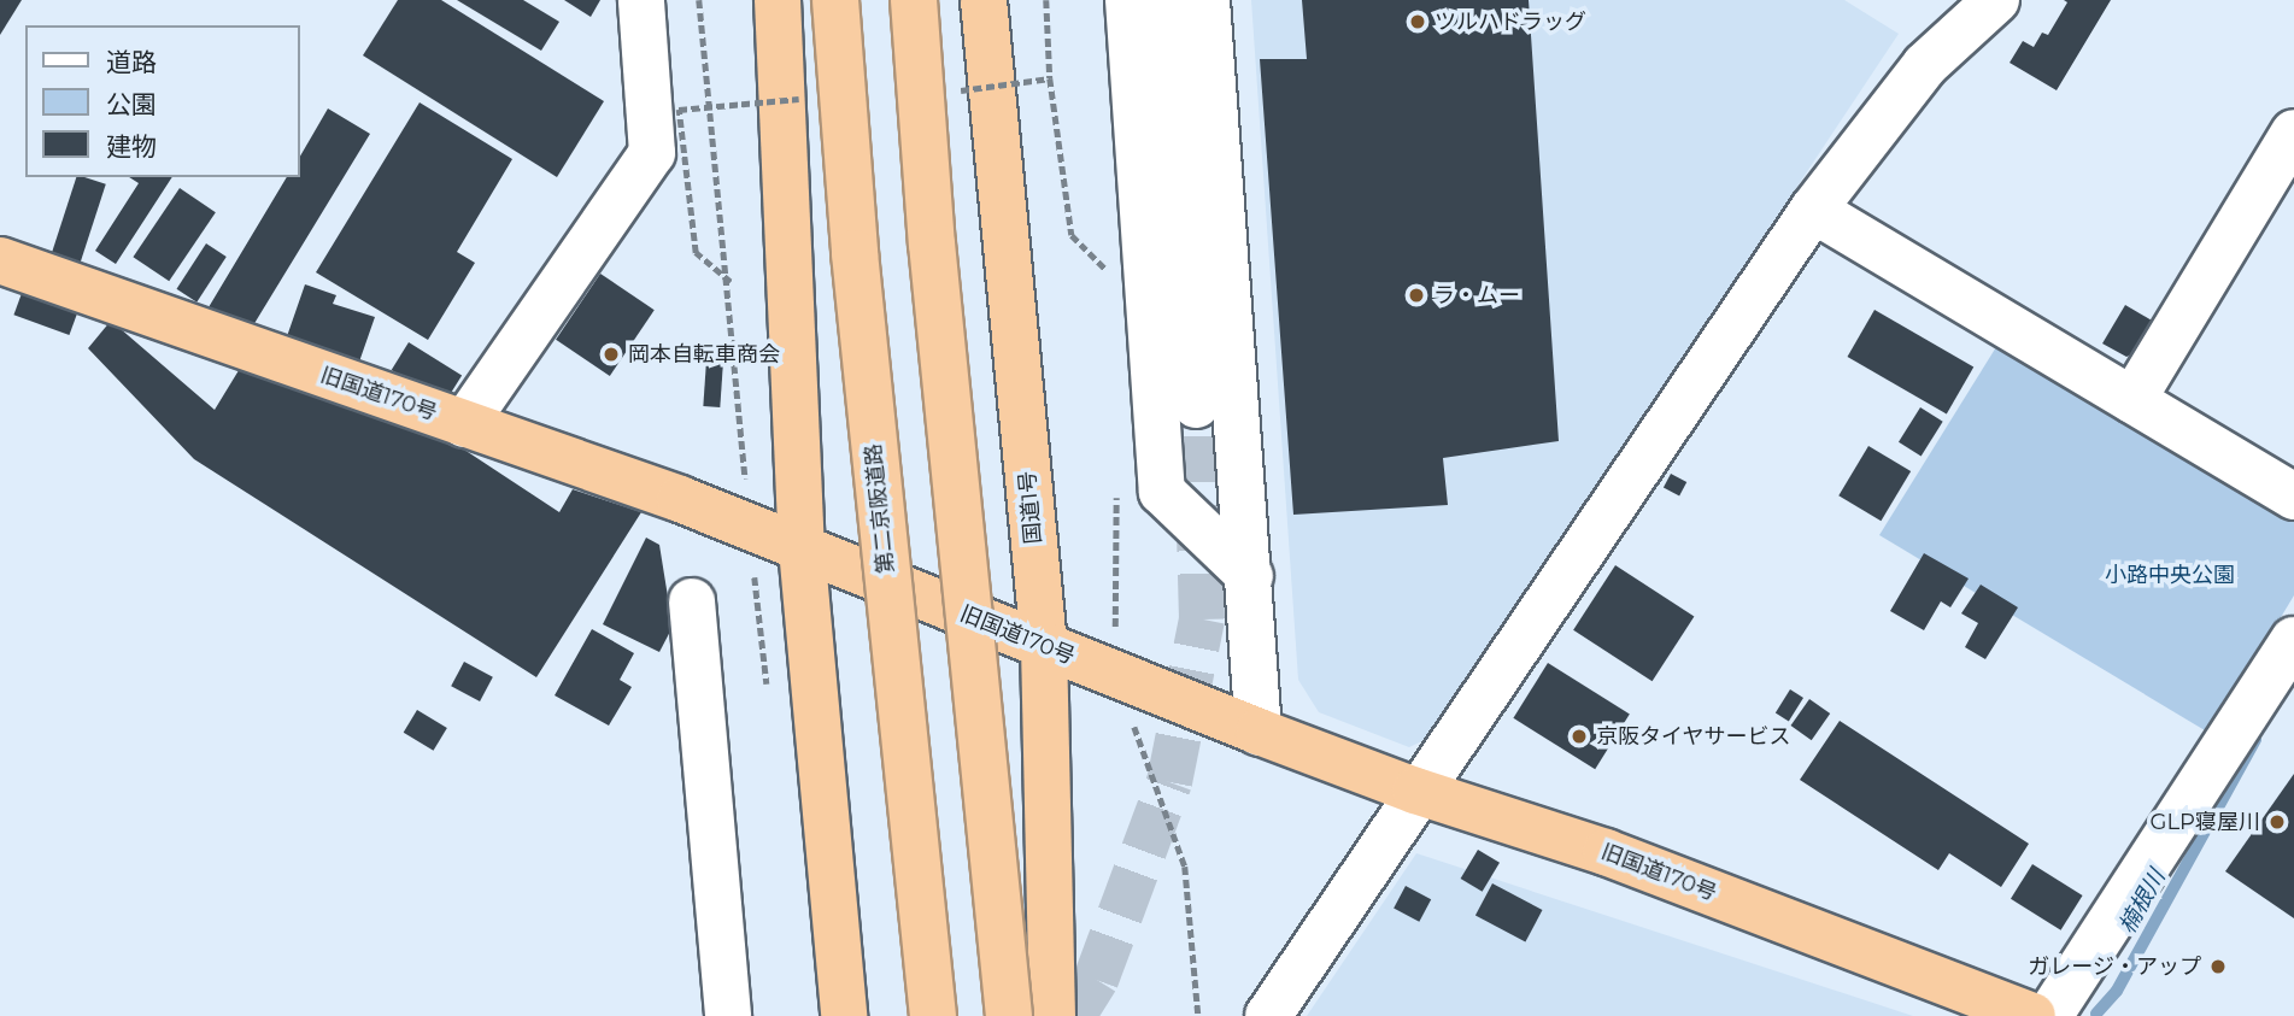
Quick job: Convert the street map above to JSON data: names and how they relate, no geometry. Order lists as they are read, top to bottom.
{
  "streets": {
    "highway": ["旧国道170号", "国道1号", "第二京阪道路"]
  },
  "crossings": [
    ["旧国道170号", "国道1号"]
  ],
  "water": ["楠根川"],
  "parks": ["小路中央公園"],
  "places": [
    "ツルハドラッグ",
    "ラ・ムー",
    "岡本自転車商会",
    "京阪タイヤサービス",
    "GLP寝屋川",
    "ガレージ・アップ"
  ],
  "legend": ["道路", "公園", "建物"]
}
